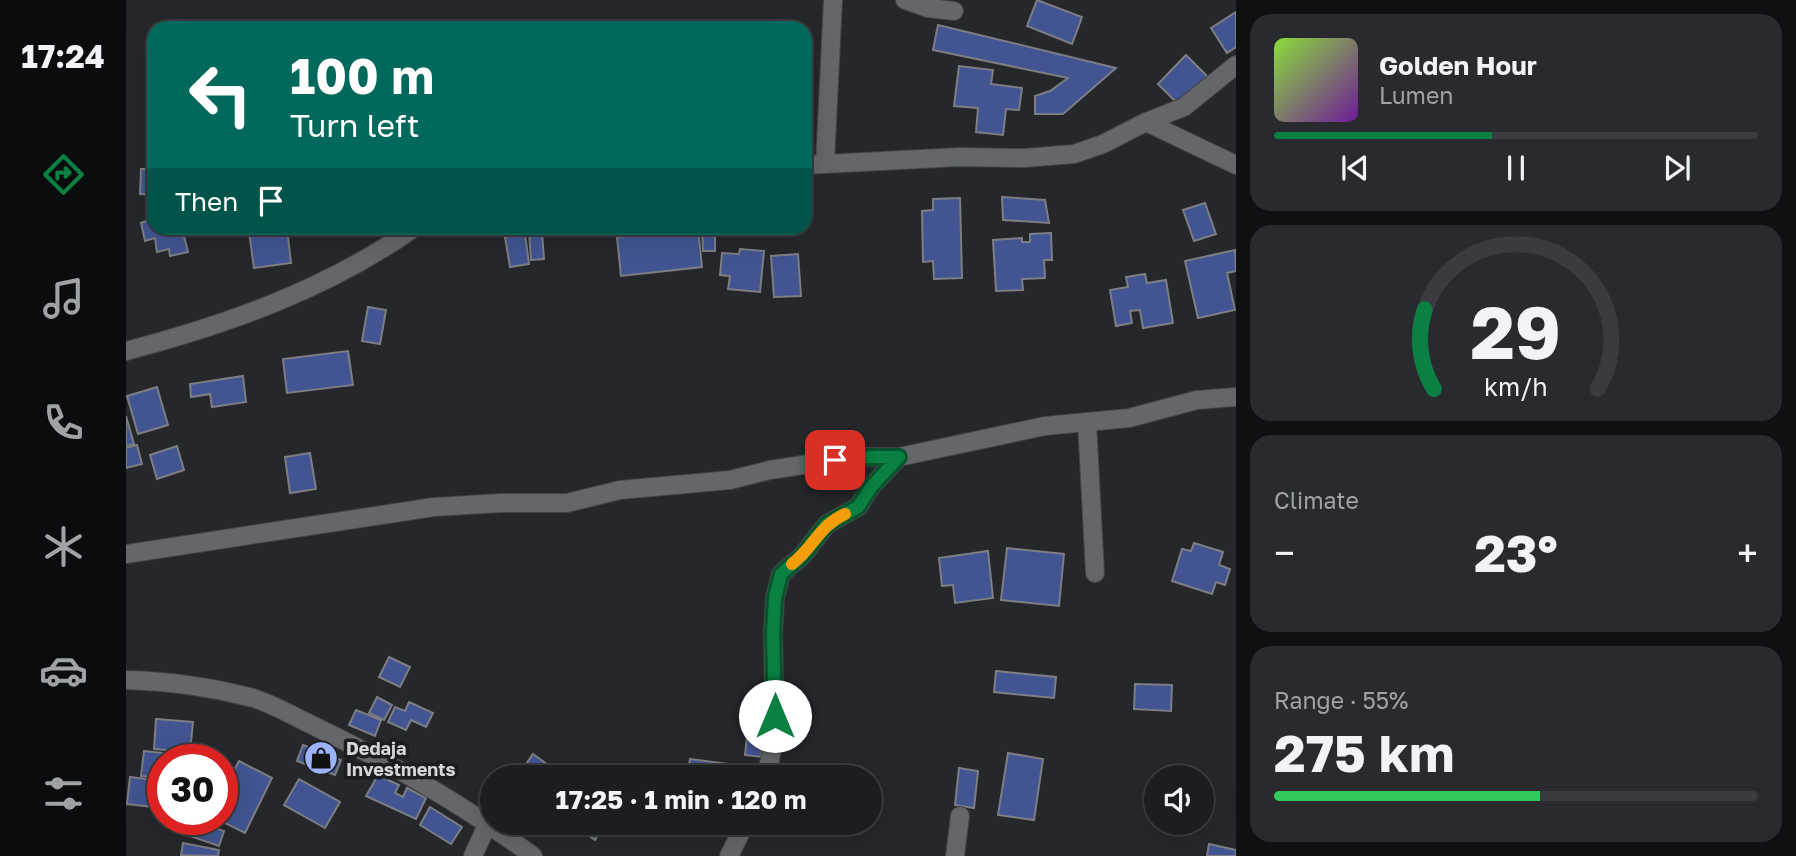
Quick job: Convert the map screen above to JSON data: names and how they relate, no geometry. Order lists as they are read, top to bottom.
{
  "places": {
    "shop": ["Dedaja Investments"]
  },
  "page": {
    "tabs": "17:24",
    "turn": ["100 m", "Turn left"],
    "song": ["Golden Hour", "Lumen"],
    "then": "Then",
    "tile": [
      "Climate",
      ["Range · 55%", "275 km"]
    ],
    "heat": ["−", "23°", "+"],
    "limit": "30",
    "trip": "17:25 · 1 min · 120 m",
    "gauge": ["29", "km/h"]
  }
}
